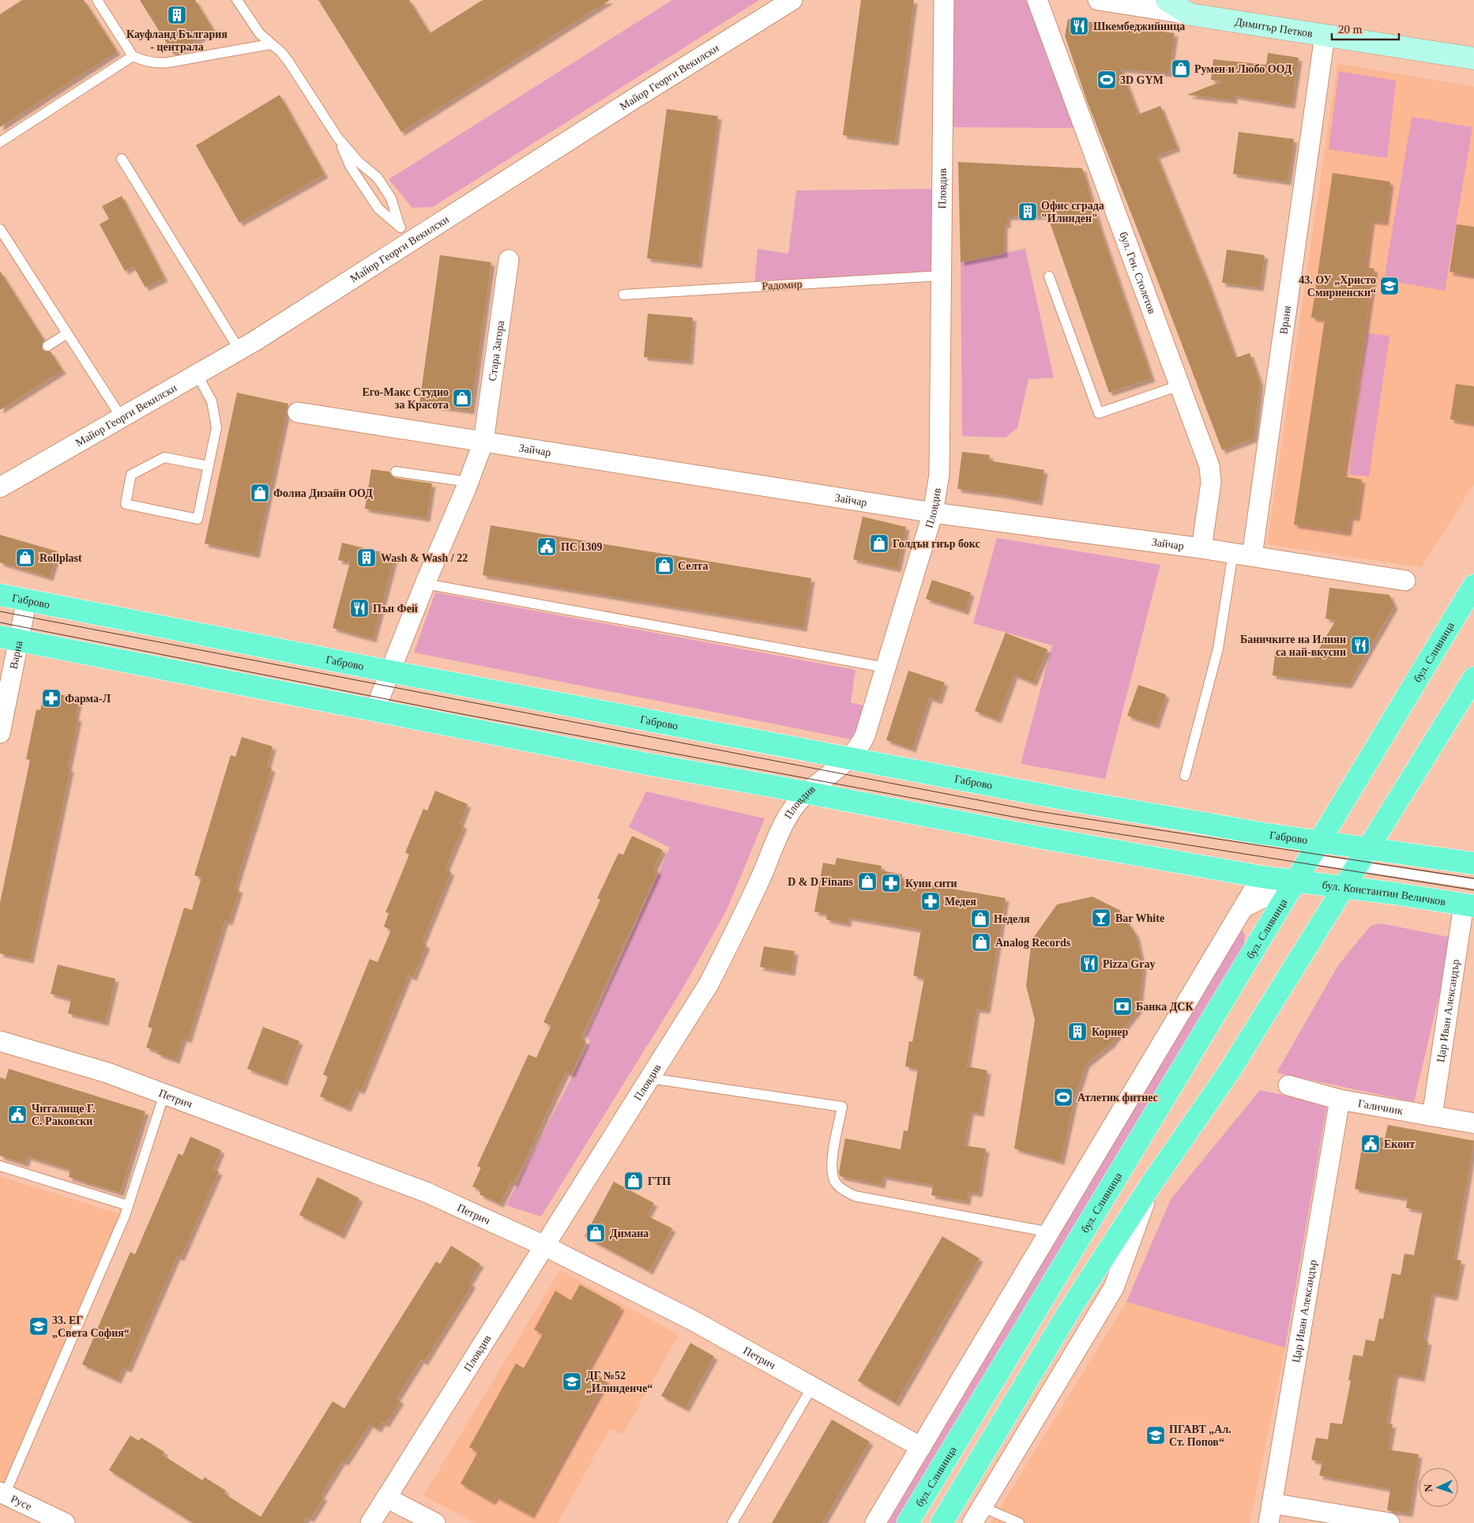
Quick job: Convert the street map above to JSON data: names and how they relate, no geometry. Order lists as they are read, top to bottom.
{
  "streets": {
    "main road": ["Габрово", "бул. Сливница", "бул. Константин Величков"],
    "street": [
      "Димитър Петков",
      "Майор Георги Векилски",
      "Пловдив",
      "бул. Ген. Столетов",
      "Враня",
      "Стара Загора",
      "Зайчар",
      "Варна",
      "Цар Иван Александър",
      "Петрич",
      "Галичник",
      "Русе"
    ],
    "lane": ["Радомир"]
  },
  "crossings": [
    ["Димитър Петков", "Враня"],
    ["Пловдив", "Радомир"],
    ["Пловдив", "Зайчар"],
    ["Пловдив", "Габрово"],
    ["Пловдив", "Петрич"],
    ["бул. Ген. Столетов", "Зайчар"],
    ["Враня", "Зайчар"],
    ["Стара Загора", "Зайчар"],
    ["Стара Загора", "Габрово"],
    ["Габрово", "бул. Сливница"],
    ["Габрово", "Варна"],
    ["бул. Сливница", "бул. Константин Величков"],
    ["бул. Константин Величков", "Цар Иван Александър"],
    ["Цар Иван Александър", "Галичник"]
  ],
  "places": {
    "building": [
      "Кауфланд България - централа",
      "Офис сграда \"Илинден\"",
      "Wash & Wash / 22",
      "Корнер"
    ],
    "restaurant": [
      "Шкембеджийница",
      "Пън Фей",
      "Баничките на Илиян са най-вкусни",
      "Pizza Gray"
    ],
    "shop": [
      "Румен и Любо ООД",
      "Eго-Макс Студио за Красота",
      "Фолиа Дизайн ООД",
      "Голдън гиър бокс",
      "Rollplast",
      "Селта",
      "D & D Finans",
      "Неделя",
      "Analog Records",
      "ГТП",
      "Димана"
    ],
    "sports": ["3D GYM", "Атлетик фитнес"],
    "school or university": [
      "43. ОУ „Христо Смирненски“",
      "33. ЕГ „Света София“",
      "ДГ №52 „Илинденче“",
      "ПГАВТ „Ал. Ст. Попов“"
    ],
    "public building": ["ПС 1309", "Читалище Г. С. Раковски", "Еконт"],
    "pharmacy": ["Фарма-Л", "Куин сити", "Медея"],
    "bar": ["Bar White"],
    "bank": ["Банка ДСК"]
  },
  "scale_bar": "20 m",
  "north": "left"
}
